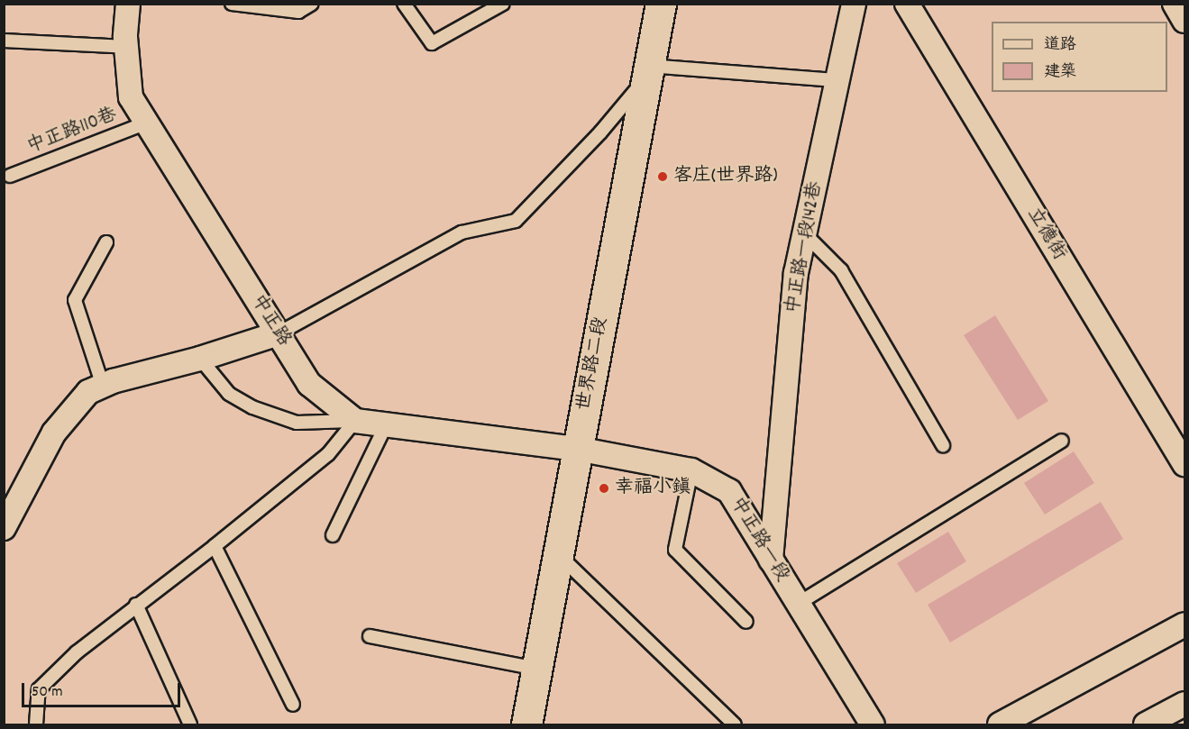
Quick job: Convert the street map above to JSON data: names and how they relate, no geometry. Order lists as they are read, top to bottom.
{
  "streets": {
    "main road": ["世界路二段"],
    "street": [
      "立德街",
      "中正路一段142巷",
      "中正路",
      "中正路一段"
    ],
    "lane": ["中正路110巷"]
  },
  "crossings": [
    ["中正路110巷", "中正路"],
    ["中正路一段142巷", "中正路一段"],
    ["世界路二段", "中正路一段"]
  ],
  "places": ["客庄(世界路)", "幸福小鎮"],
  "legend": ["道路", "建築"],
  "scale_bar": "50 m"
}
